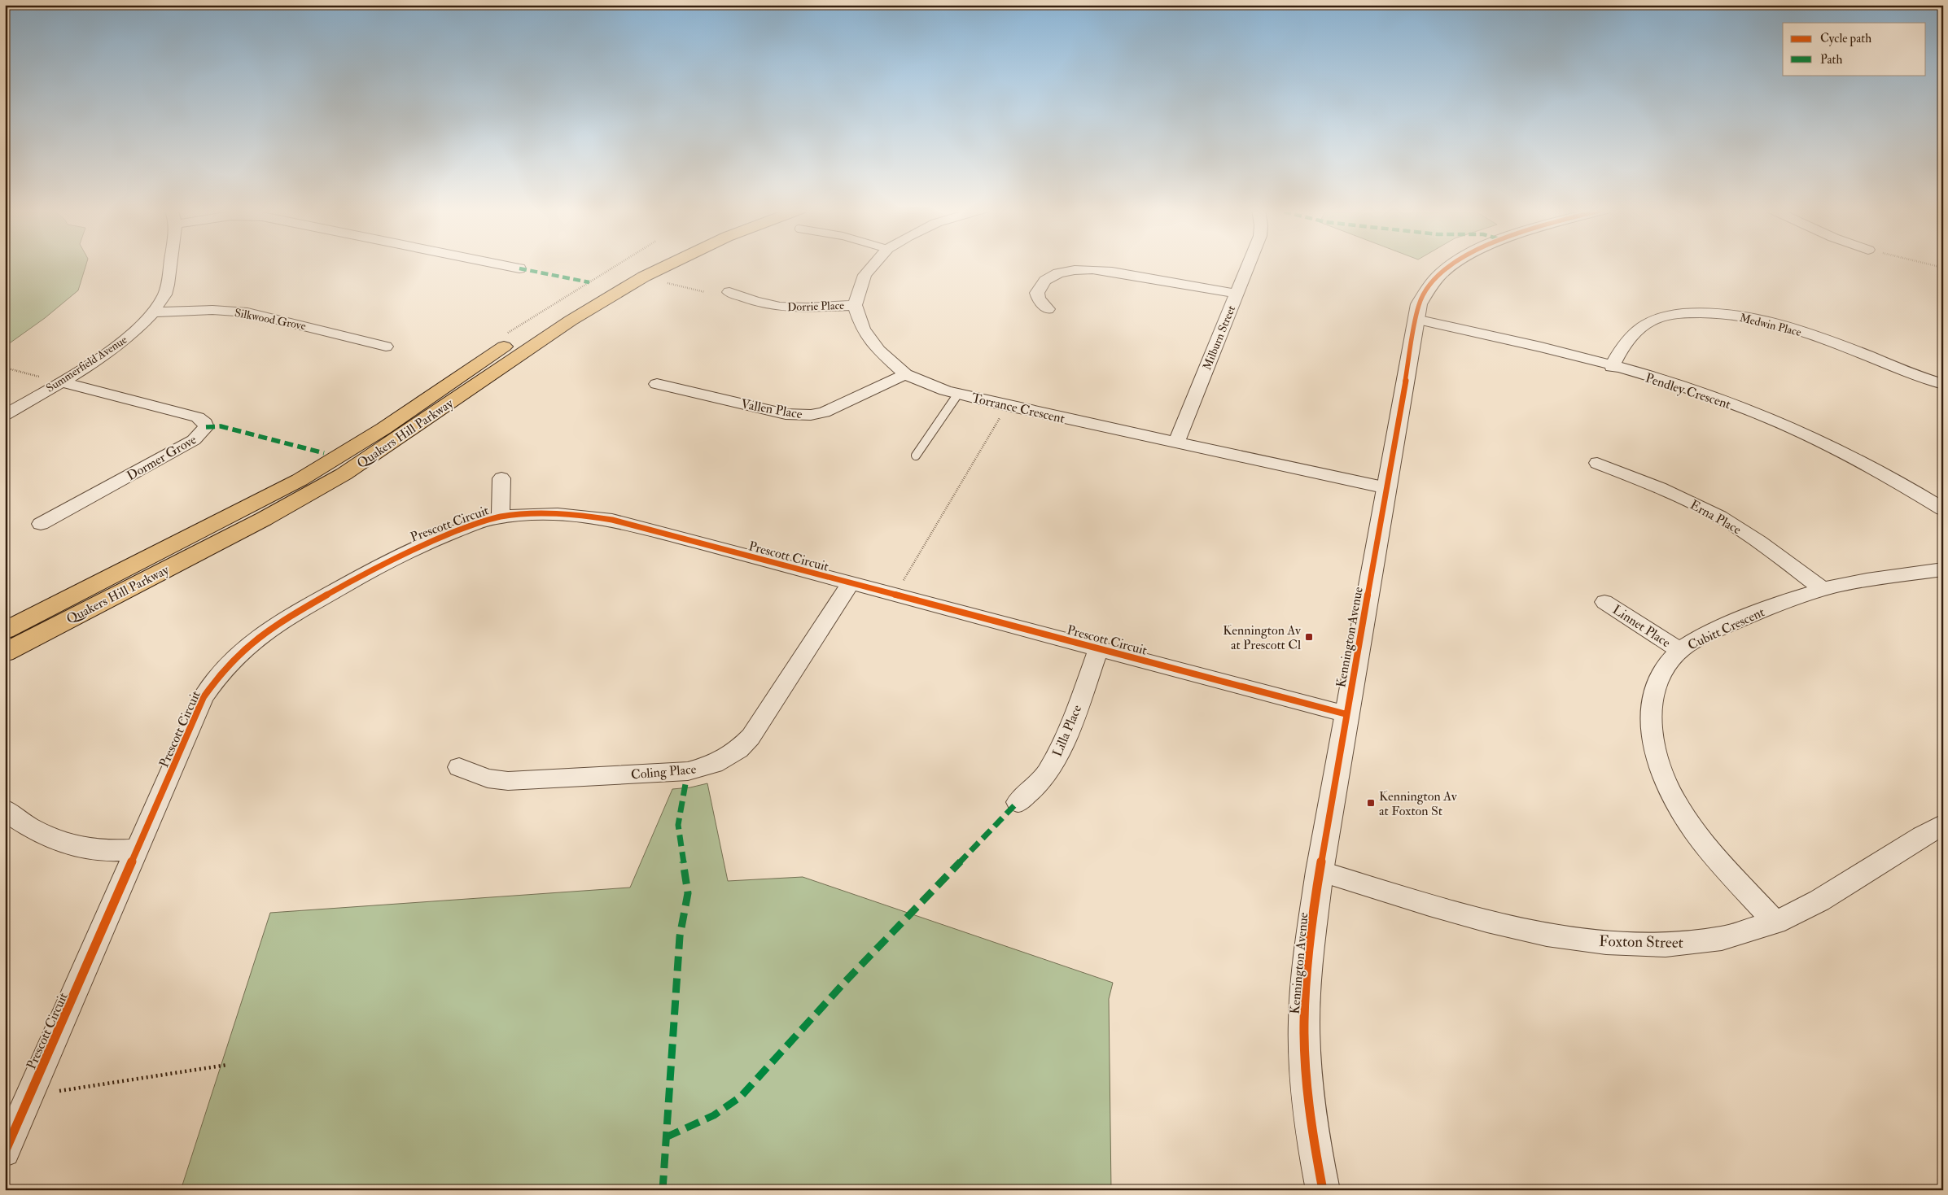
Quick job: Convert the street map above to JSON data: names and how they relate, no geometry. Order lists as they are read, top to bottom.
{
  "streets": {
    "main road": ["Quakers Hill Parkway"],
    "street": [
      "Dorrie Place",
      "Silkwood Grove",
      "Medwin Place",
      "Milburn Street",
      "Summerfield Avenue",
      "Pendley Crescent",
      "Torrance Crescent",
      "Vallen Place",
      "Dormer Grove",
      "Erna Place",
      "Prescott Circuit",
      "Linnet Place",
      "Cubitt Crescent",
      "Kennington Avenue",
      "Lilla Place",
      "Coling Place",
      "Foxton Street"
    ]
  },
  "crossings": [
    ["Dorrie Place", "Torrance Crescent"],
    ["Silkwood Grove", "Summerfield Avenue"],
    ["Medwin Place", "Pendley Crescent"],
    ["Milburn Street", "Torrance Crescent"],
    ["Summerfield Avenue", "Dormer Grove"],
    ["Pendley Crescent", "Kennington Avenue"],
    ["Torrance Crescent", "Vallen Place"],
    ["Torrance Crescent", "Kennington Avenue"],
    ["Erna Place", "Cubitt Crescent"],
    ["Prescott Circuit", "Kennington Avenue"],
    ["Prescott Circuit", "Lilla Place"],
    ["Prescott Circuit", "Coling Place"],
    ["Linnet Place", "Cubitt Crescent"],
    ["Cubitt Crescent", "Foxton Street"],
    ["Kennington Avenue", "Foxton Street"]
  ],
  "places": {
    "transit": ["Kennington Av at Prescott Cl", "Kennington Av at Foxton St"]
  },
  "legend": ["Cycle path", "Path"]
}
